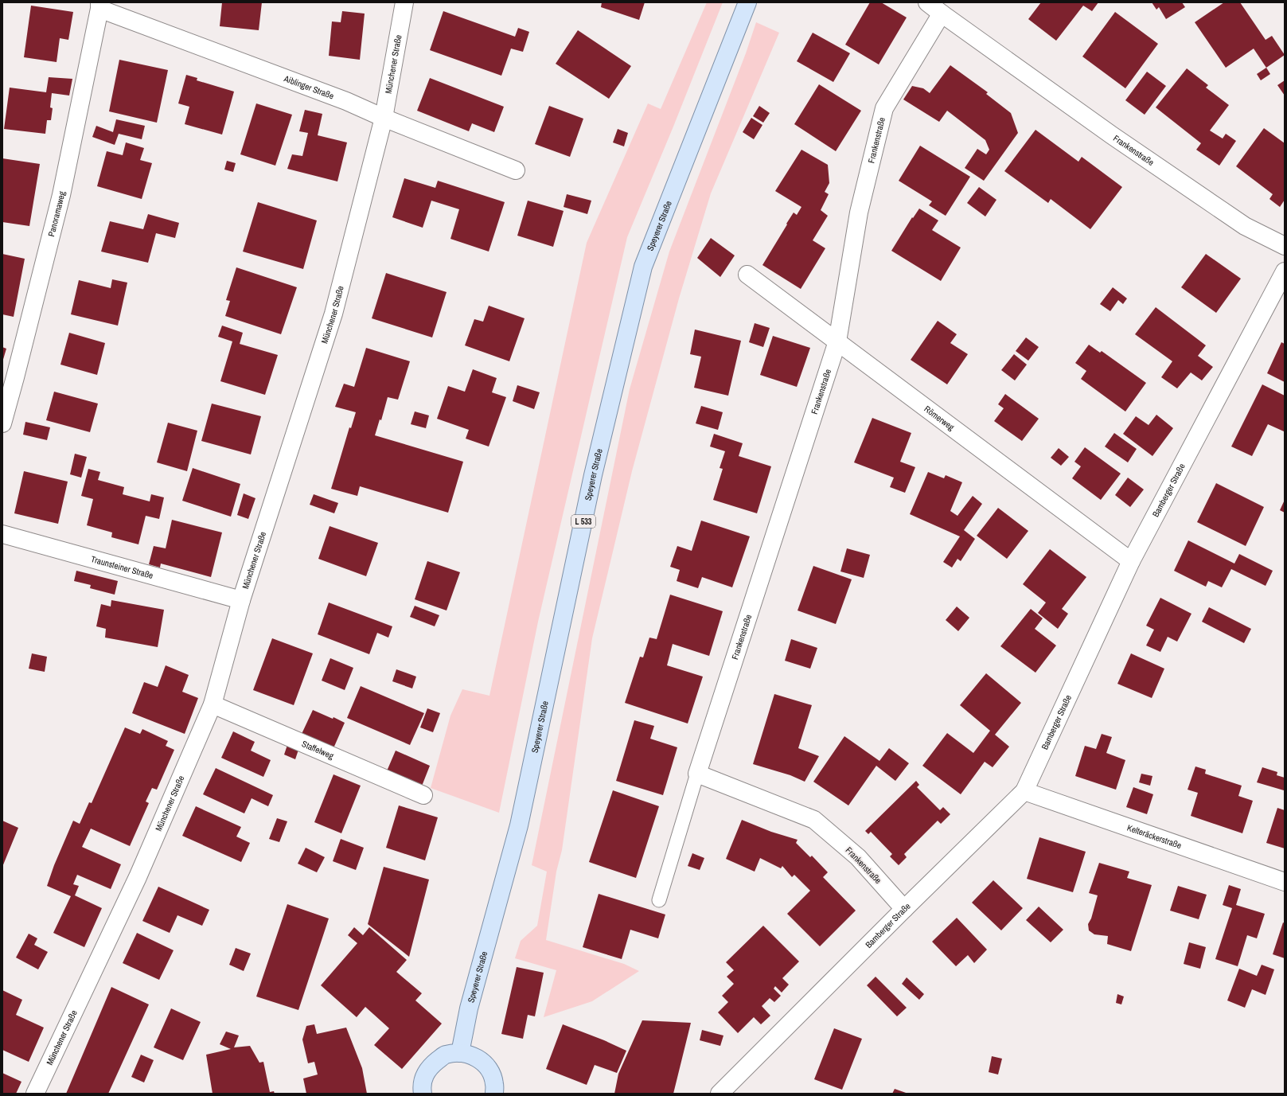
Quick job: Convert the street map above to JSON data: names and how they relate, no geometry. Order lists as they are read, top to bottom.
{
  "streets": {
    "main road": ["Speyerer Straße", "L 533"],
    "street": [
      "Münchener Straße",
      "Aiblinger Straße",
      "Frankenstraße",
      "Panoramaweg",
      "Römerweg",
      "Bamberger Straße",
      "Traunsteiner Straße",
      "Staffelweg",
      "Kelteräckerstraße"
    ]
  },
  "crossings": [
    ["Münchener Straße", "Aiblinger Straße"],
    ["Münchener Straße", "Traunsteiner Straße"],
    ["Münchener Straße", "Staffelweg"],
    ["Aiblinger Straße", "Panoramaweg"],
    ["Frankenstraße", "Römerweg"],
    ["Frankenstraße", "Bamberger Straße"],
    ["Römerweg", "Bamberger Straße"],
    ["Bamberger Straße", "Kelteräckerstraße"]
  ]
}
